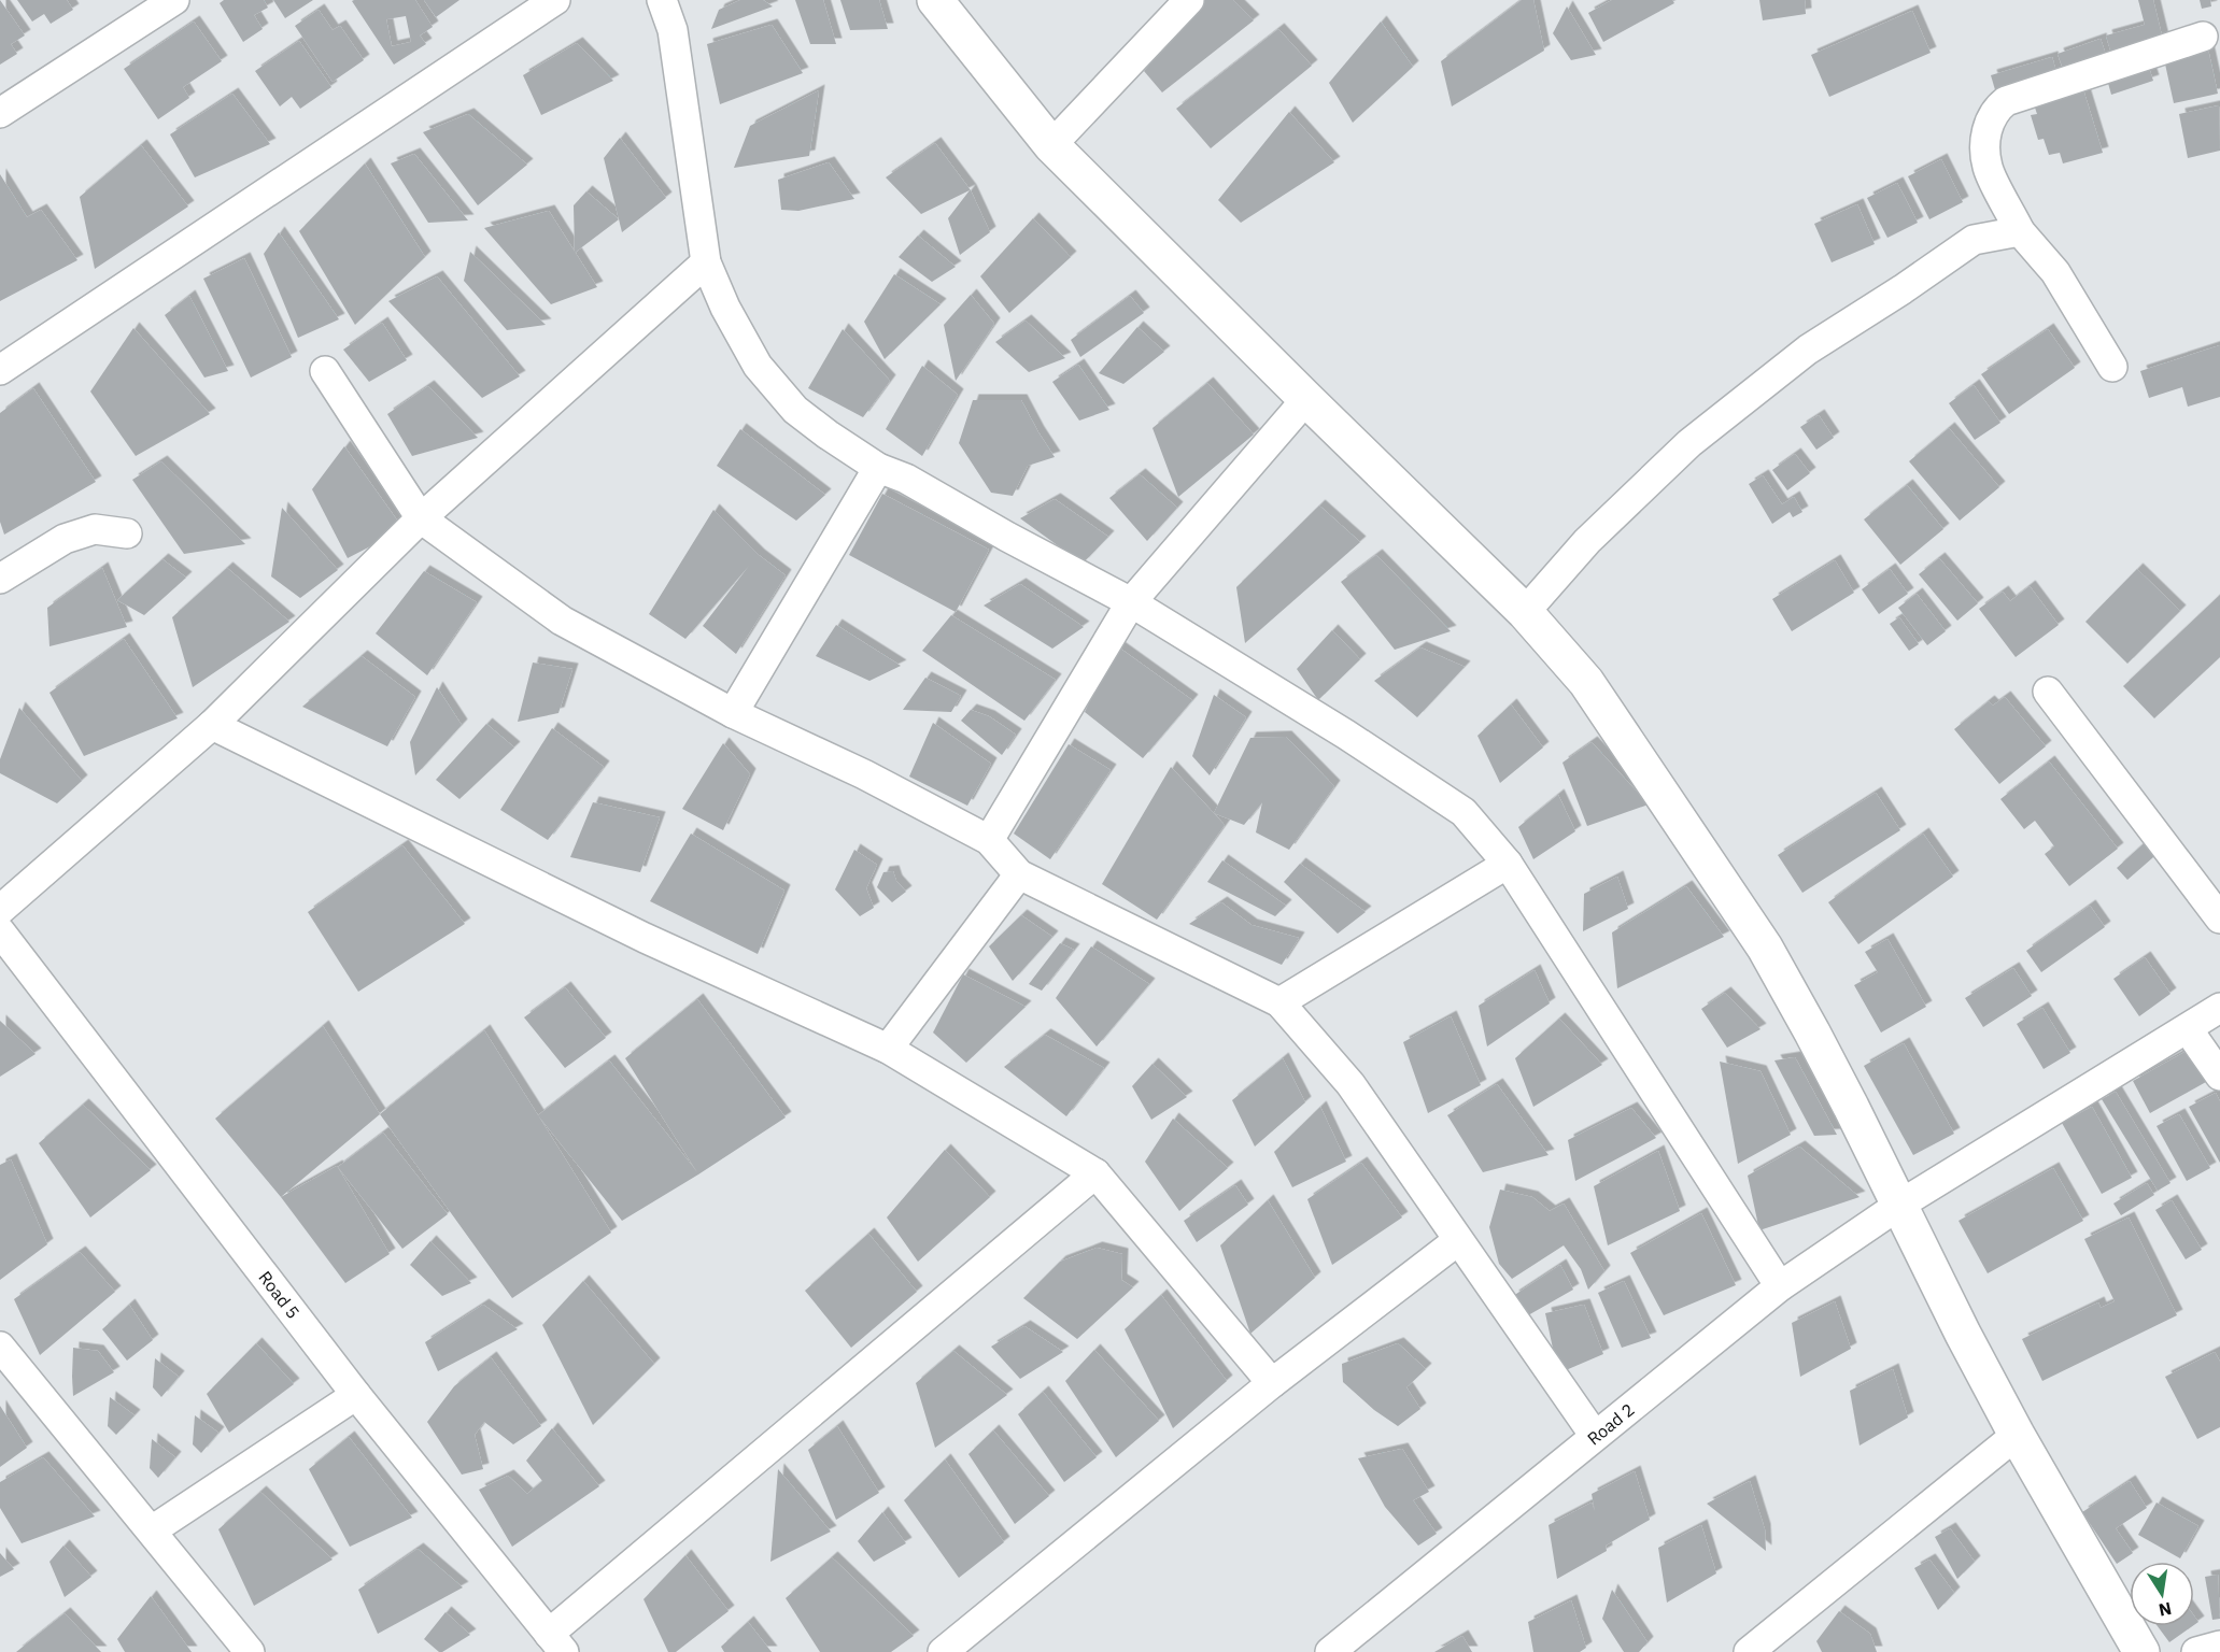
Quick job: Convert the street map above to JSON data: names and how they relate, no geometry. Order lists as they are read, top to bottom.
{
  "streets": {
    "street": ["Road 5", "Road 2"]
  },
  "north": "bottom"
}
